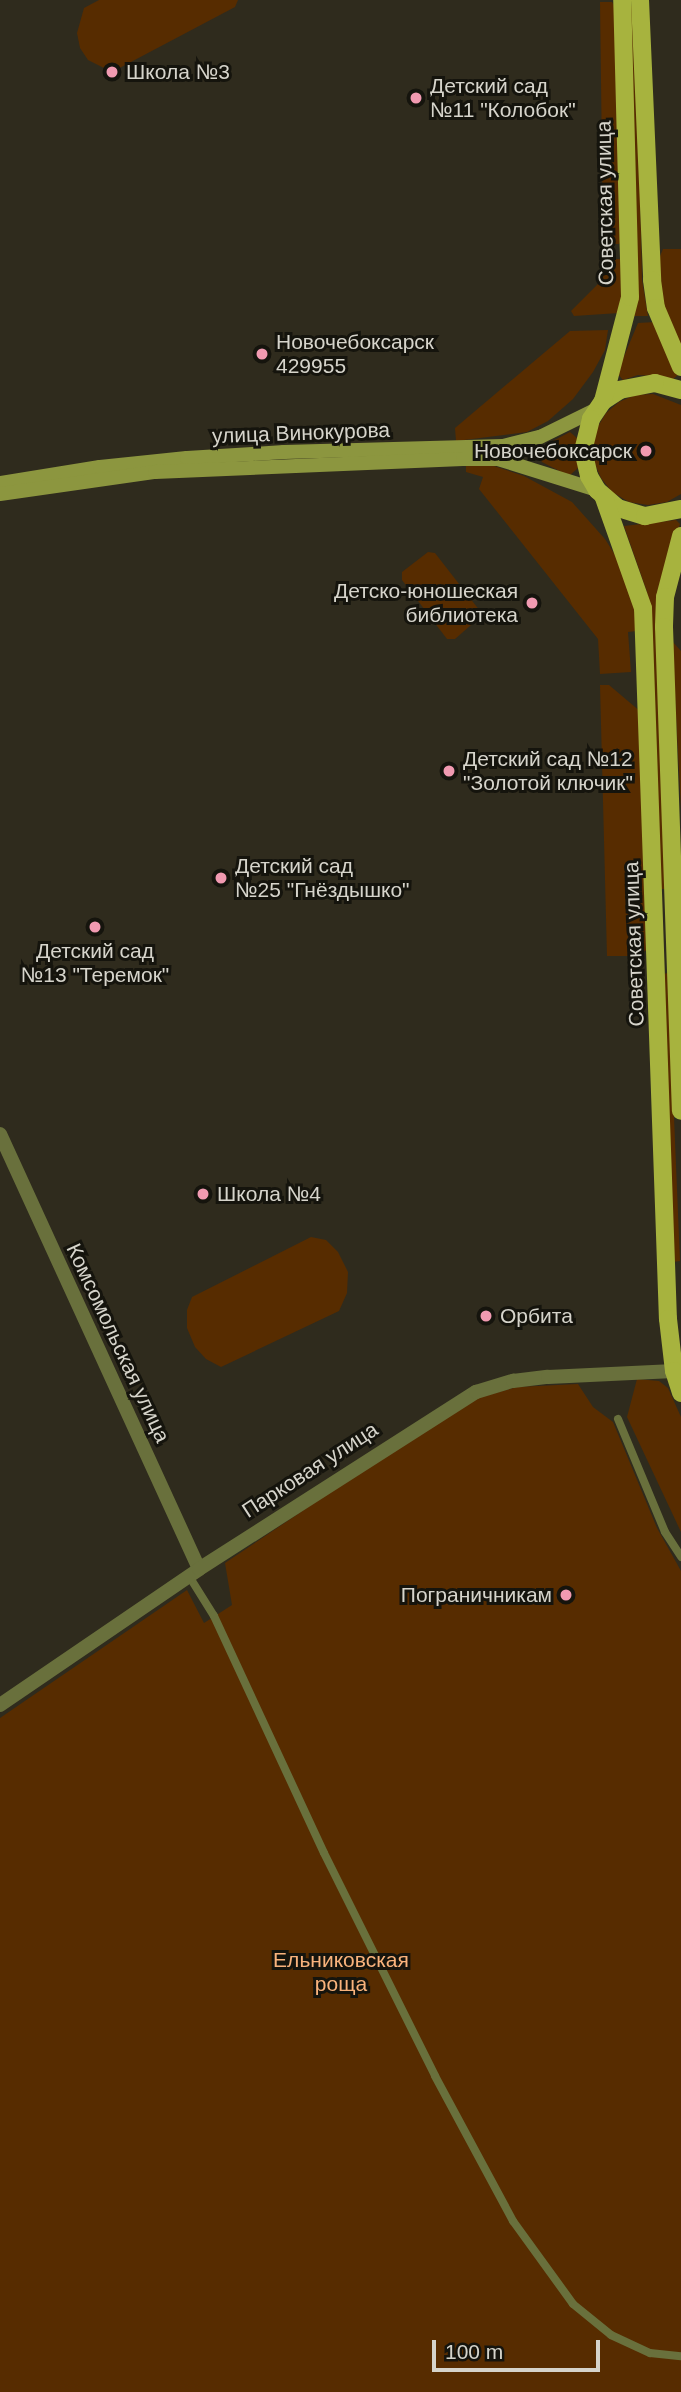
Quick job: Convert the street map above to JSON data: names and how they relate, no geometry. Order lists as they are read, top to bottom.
{
  "streets": {
    "main road": ["Советская улица", "улица Винокурова"],
    "street": ["Комсомольская улица", "Парковая улица"]
  },
  "crossings": [
    ["Советская улица", "улица Винокурова"],
    ["Советская улица", "Парковая улица"],
    ["Комсомольская улица", "Парковая улица"]
  ],
  "parks": ["Ельниковская роща"],
  "places": [
    "Школа №3",
    "Детский сад №11 \"Колобок\"",
    "Новочебоксарск 429955",
    "Новочебоксарск",
    "Детско-юношеская библиотека",
    "Детский сад №12 \"Золотой ключик\"",
    "Детский сад №25 \"Гнёздышко\"",
    "Детский сад №13 \"Теремок\"",
    "Школа №4",
    "Орбита",
    "Пограничникам"
  ],
  "scale_bar": "100 m"
}
